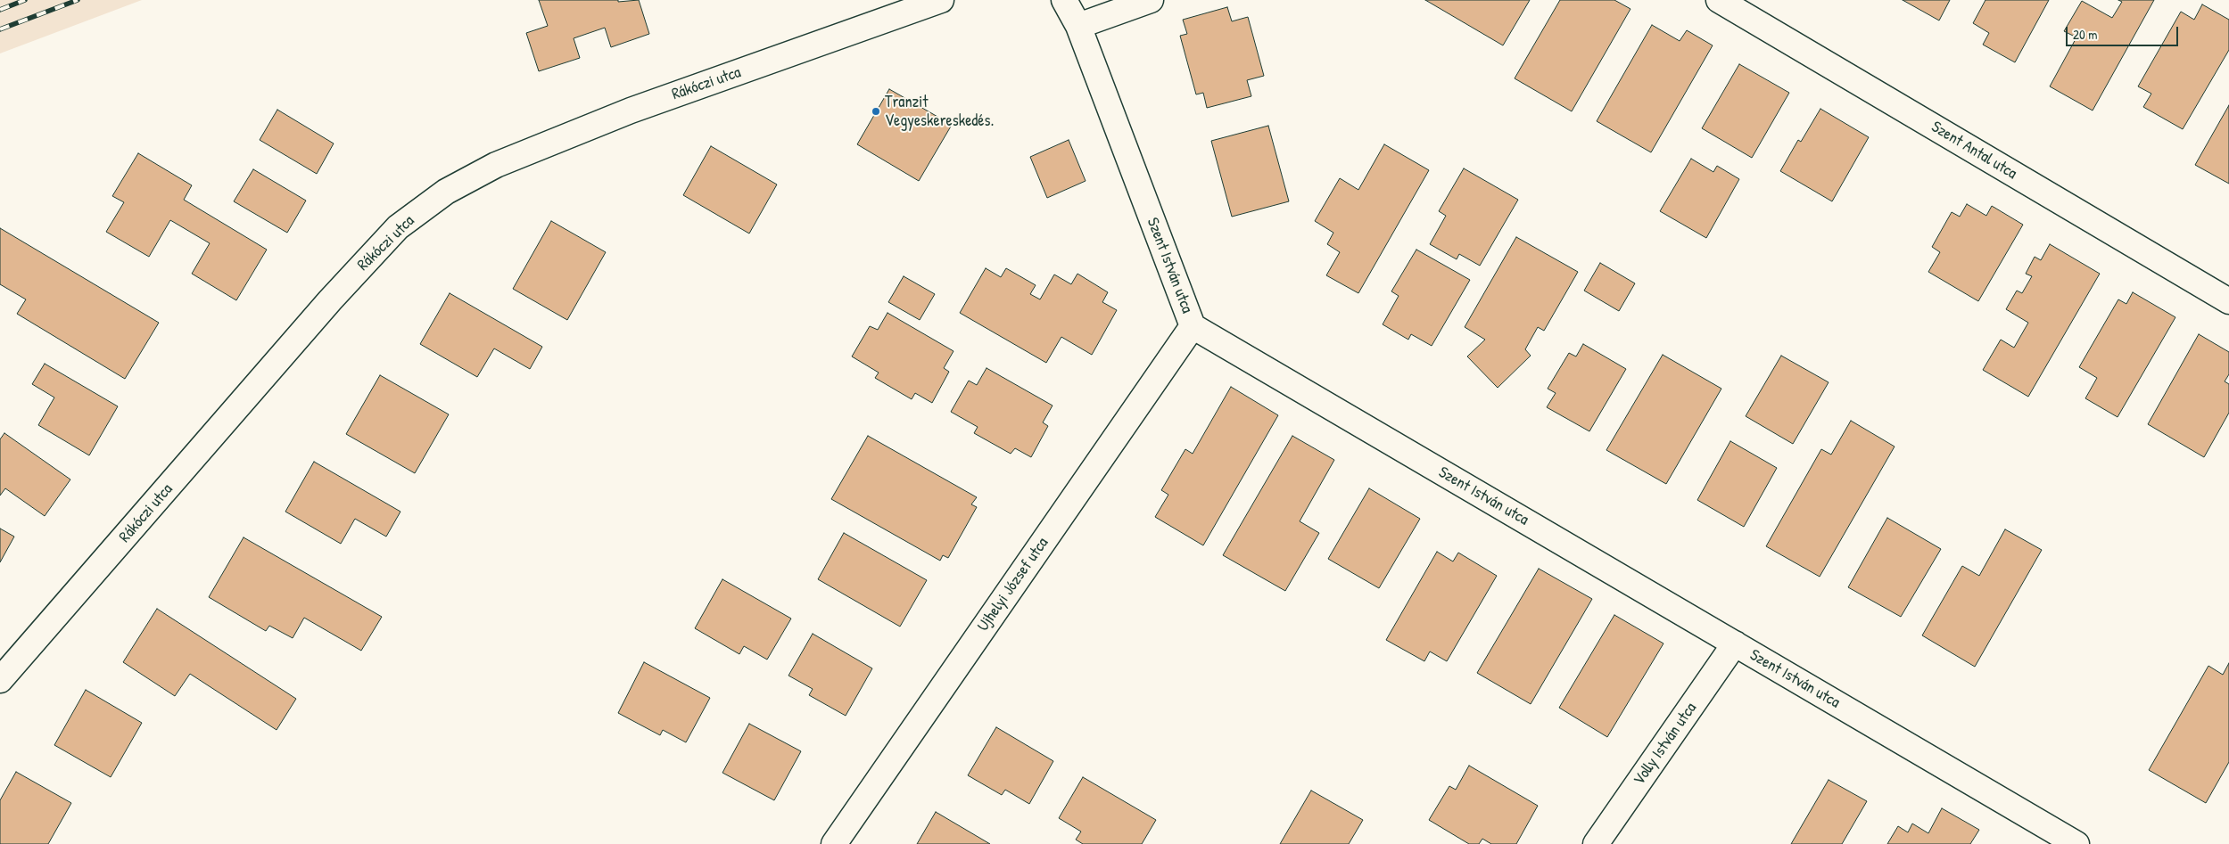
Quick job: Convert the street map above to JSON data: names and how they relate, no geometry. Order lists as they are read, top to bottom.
{
  "streets": {
    "street": [
      "Rákóczi utca",
      "Szent Antal utca",
      "Szent István utca",
      "Ujhelyi József utca",
      "Volly István utca"
    ]
  },
  "crossings": [
    ["Szent István utca", "Ujhelyi József utca"],
    ["Szent István utca", "Volly István utca"]
  ],
  "places": ["Tranzit Vegyeskereskedés."],
  "scale_bar": "20 m"
}
